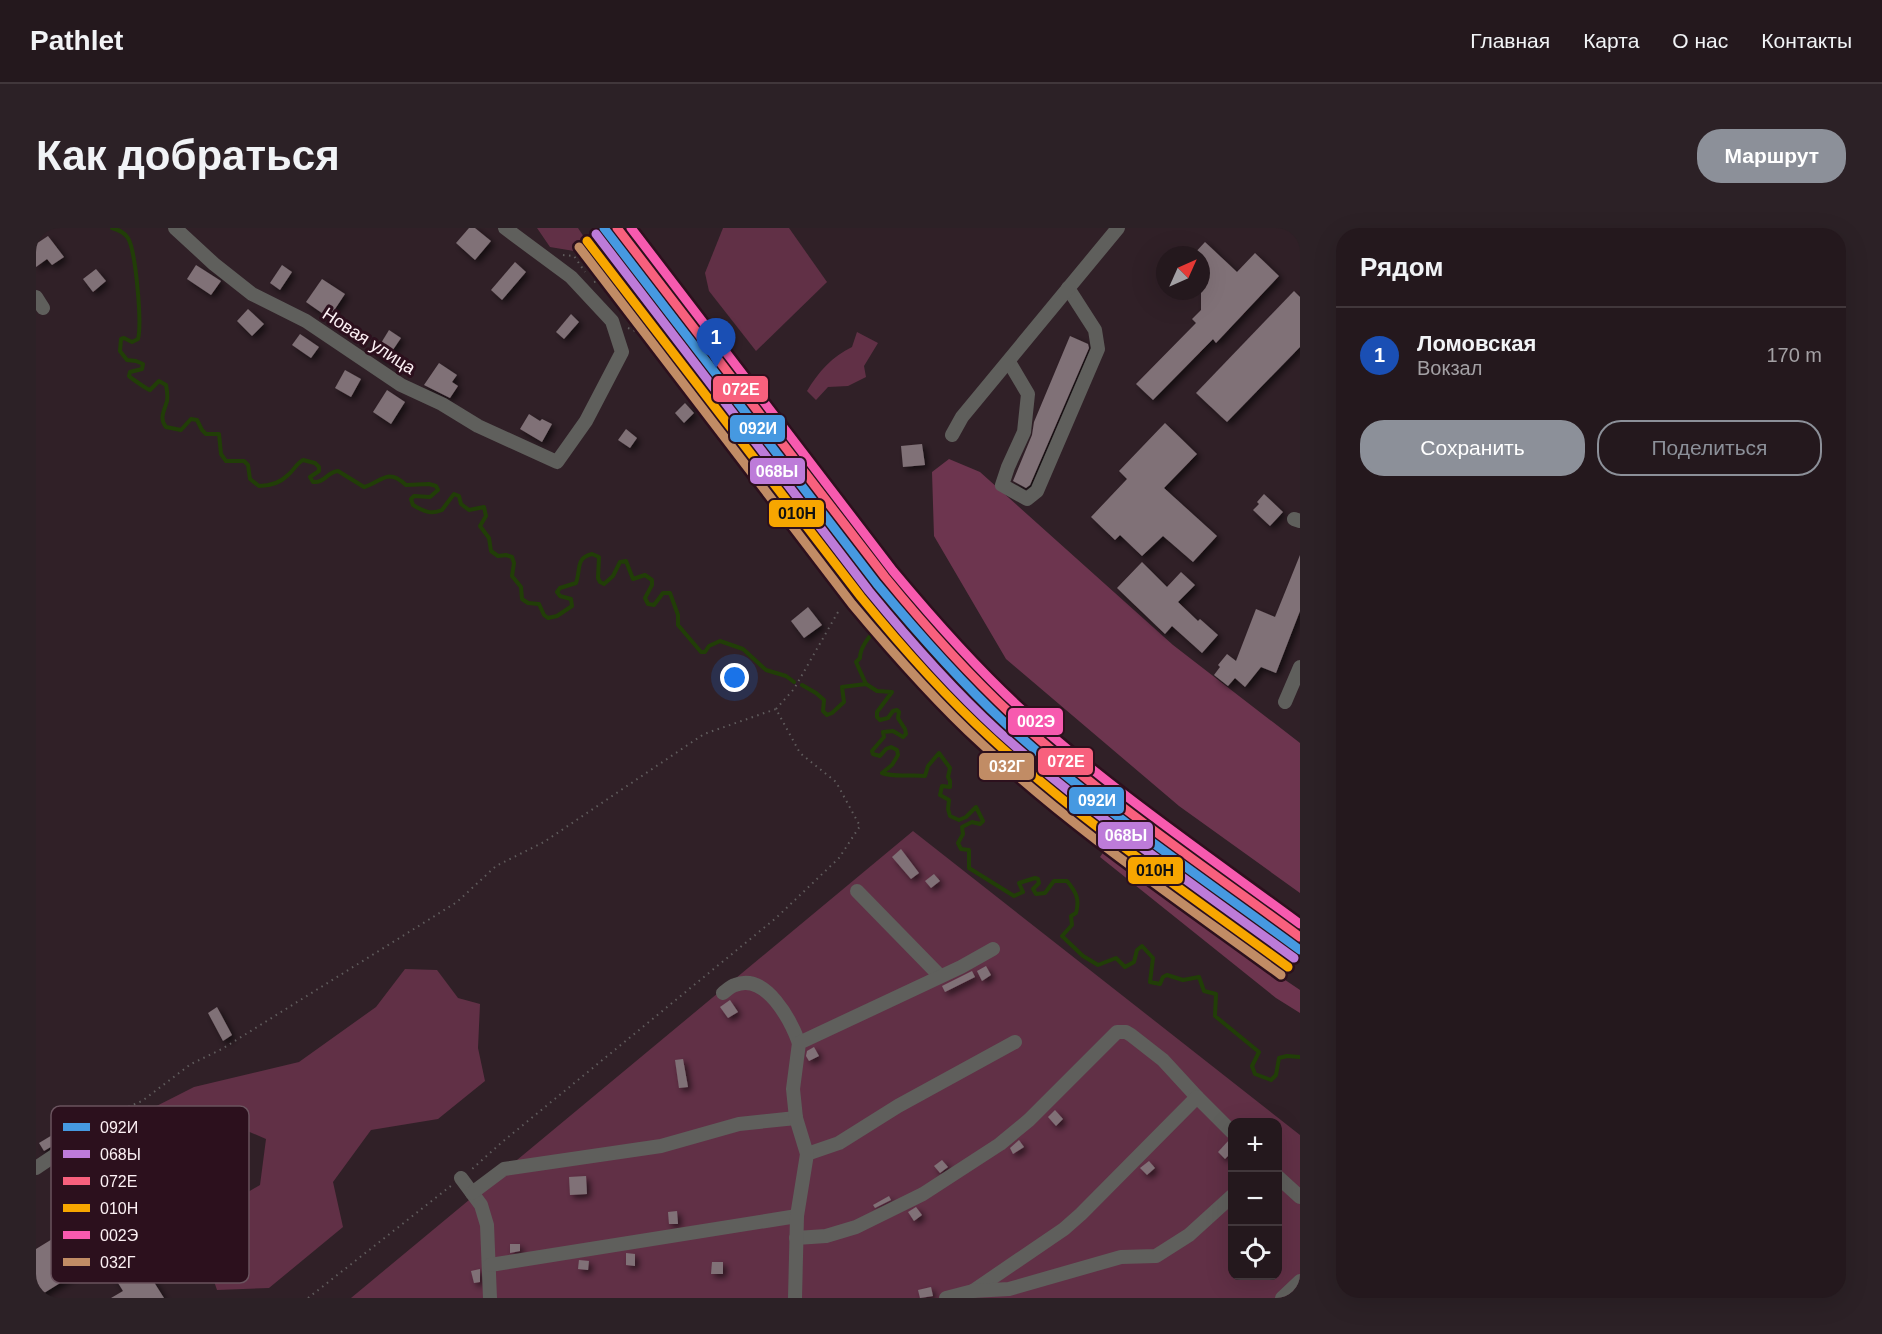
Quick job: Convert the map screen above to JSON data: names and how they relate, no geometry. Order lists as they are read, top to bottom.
{
  "streets": {
    "street": ["Новая улица"]
  },
  "lines": [
    "transit line 092И",
    "transit line 072Е",
    "transit line 002Э",
    "transit line 068Ы",
    "transit line 010Н",
    "transit line 032Г"
  ],
  "legend": [
    "092И",
    "068Ы",
    "072Е",
    "010Н",
    "002Э",
    "032Г"
  ],
  "north": "top right",
  "page": {
    "header": "Pathlet",
    "nav": [
      "Главная",
      "Карта",
      "О нас",
      "Контакты"
    ],
    "buttons": [
      "Маршрут",
      ["Сохранить", "Поделиться"]
    ],
    "title": "Как добраться",
    "heading": "Рядом",
    "list": [
      {
        "mark": "1",
        "name": "Ломовская",
        "note": "Вокзал",
        "value": "170 m"
      }
    ],
    "pins": "1",
    "map_buttons": ["+", "−"]
  }
}
